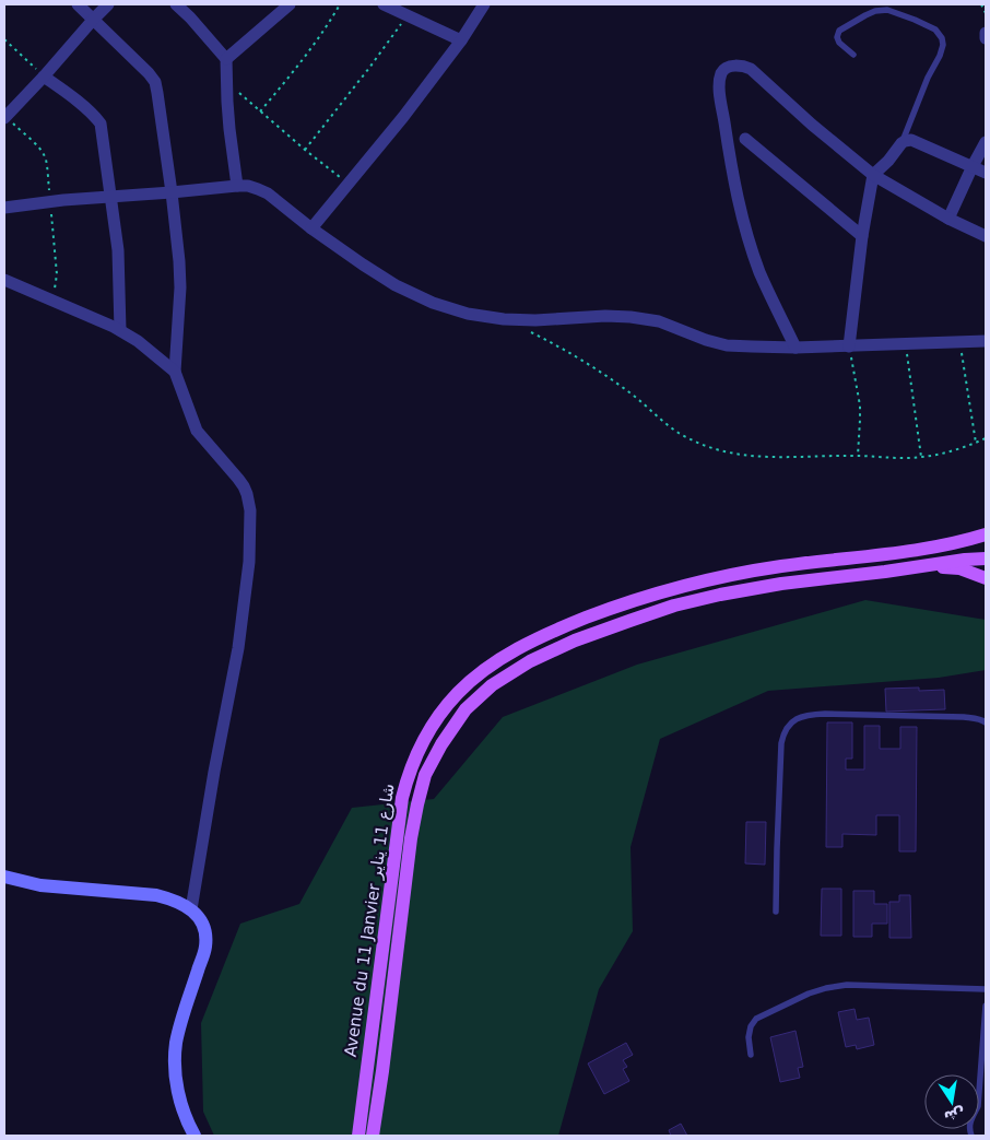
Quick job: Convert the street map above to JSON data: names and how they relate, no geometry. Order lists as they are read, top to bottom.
{
  "streets": {
    "main road": ["Avenue du 11 Janvier شارع 11 يناير"]
  },
  "north": "bottom"
}
